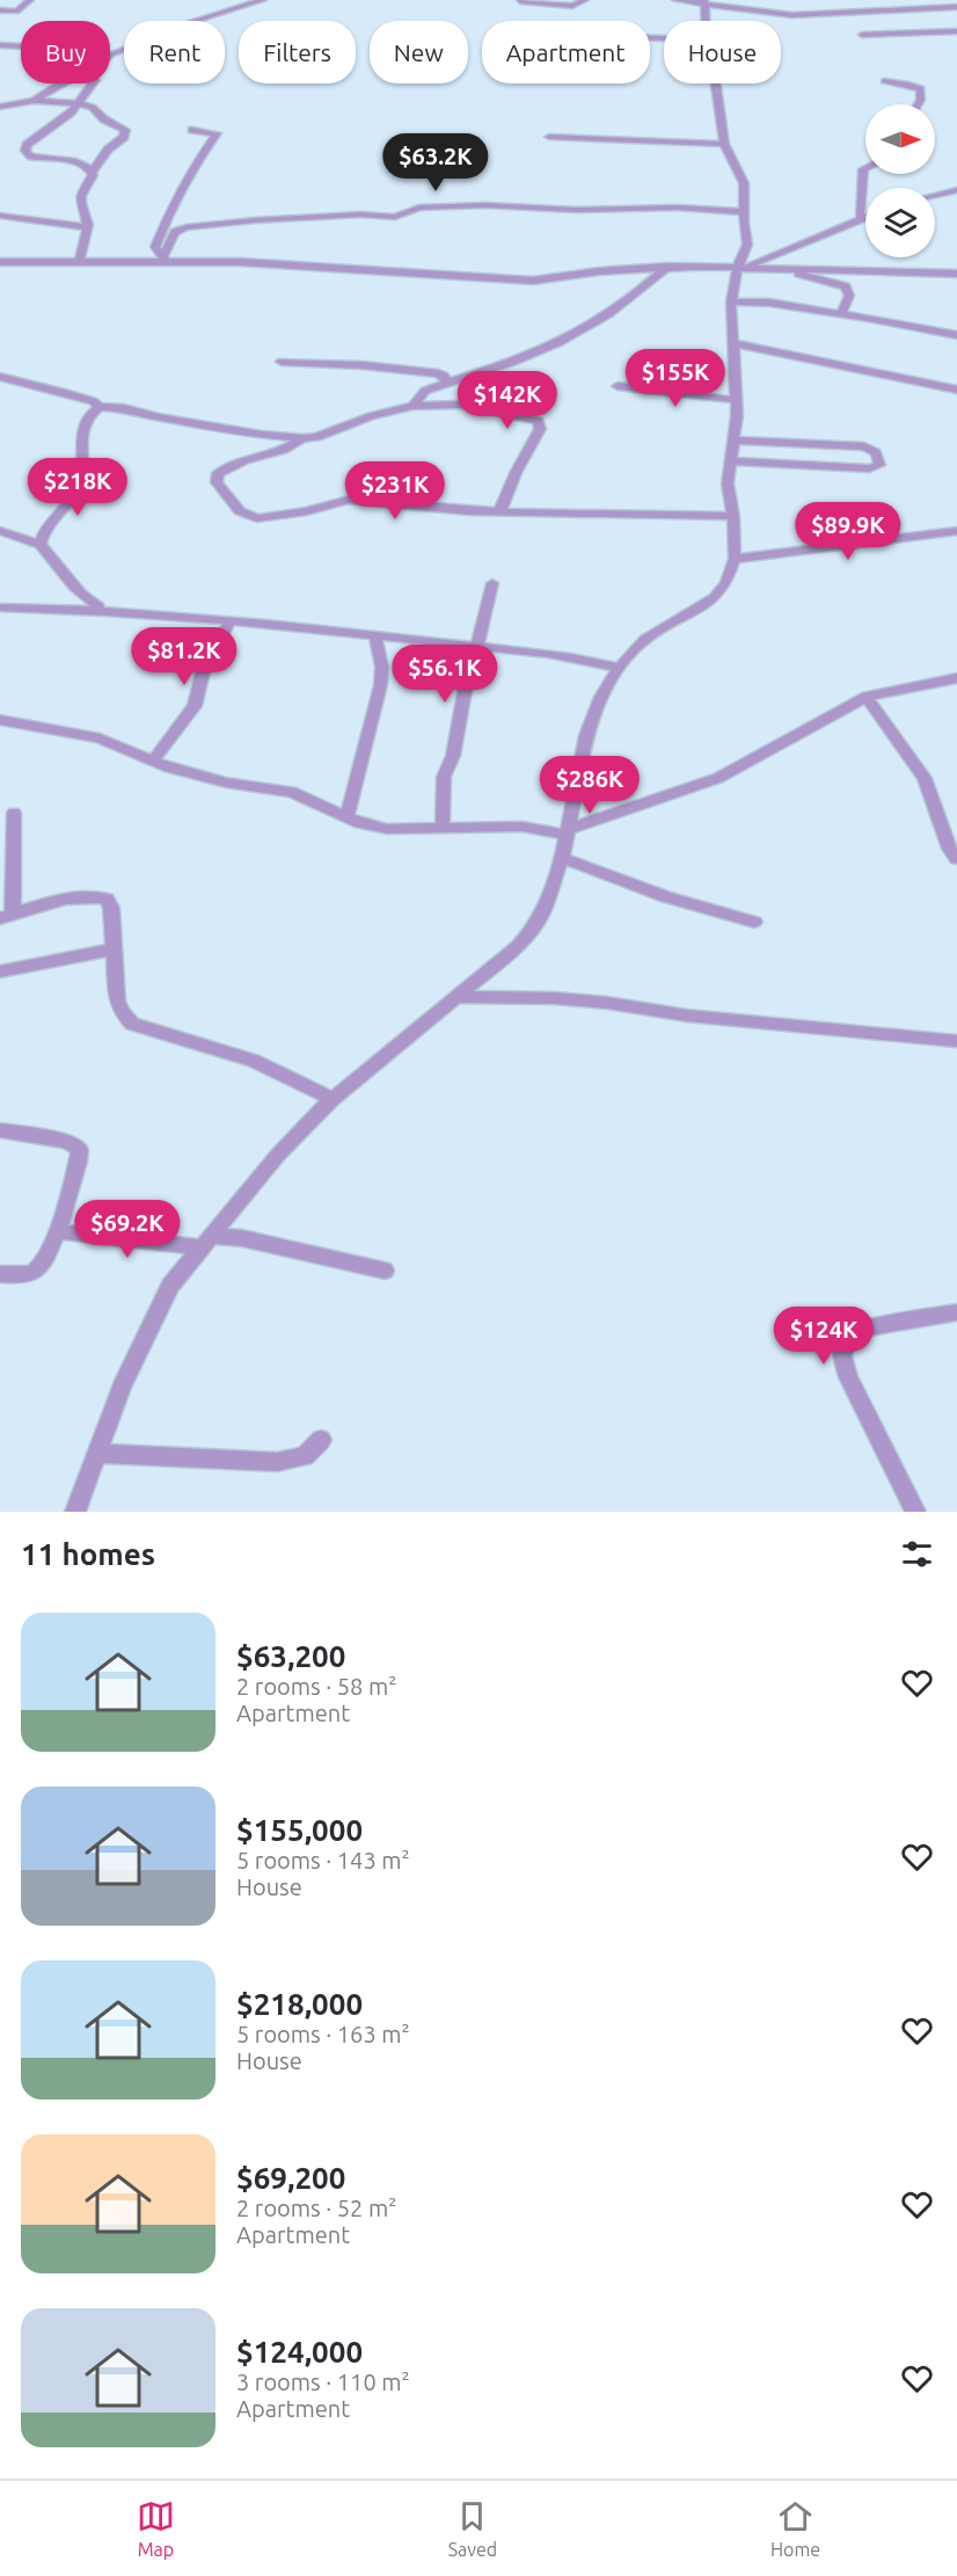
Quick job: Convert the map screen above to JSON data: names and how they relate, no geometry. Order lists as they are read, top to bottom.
{
  "north": "right",
  "page": {
    "chip": [
      "Buy",
      "Rent",
      "Filters",
      "New",
      "Apartment",
      "House"
    ],
    "price": [
      "$63.2K",
      "$155K",
      "$142K",
      "$218K",
      "$231K",
      "$89.9K",
      "$81.2K",
      "$56.1K",
      "$286K",
      "$69.2K",
      "$124K"
    ],
    "heading": "11 homes",
    "list": [
      {
        "name": "$63,200",
        "note": "2 rooms · 58 m² · Apartment"
      },
      {
        "name": "$155,000",
        "note": "5 rooms · 143 m² · House"
      },
      {
        "name": "$218,000",
        "note": "5 rooms · 163 m² · House"
      },
      {
        "name": "$69,200",
        "note": "2 rooms · 52 m² · Apartment"
      },
      {
        "name": "$124,000",
        "note": "3 rooms · 110 m² · Apartment"
      }
    ],
    "tabs": ["Map", "Saved", "Home"]
  }
}
